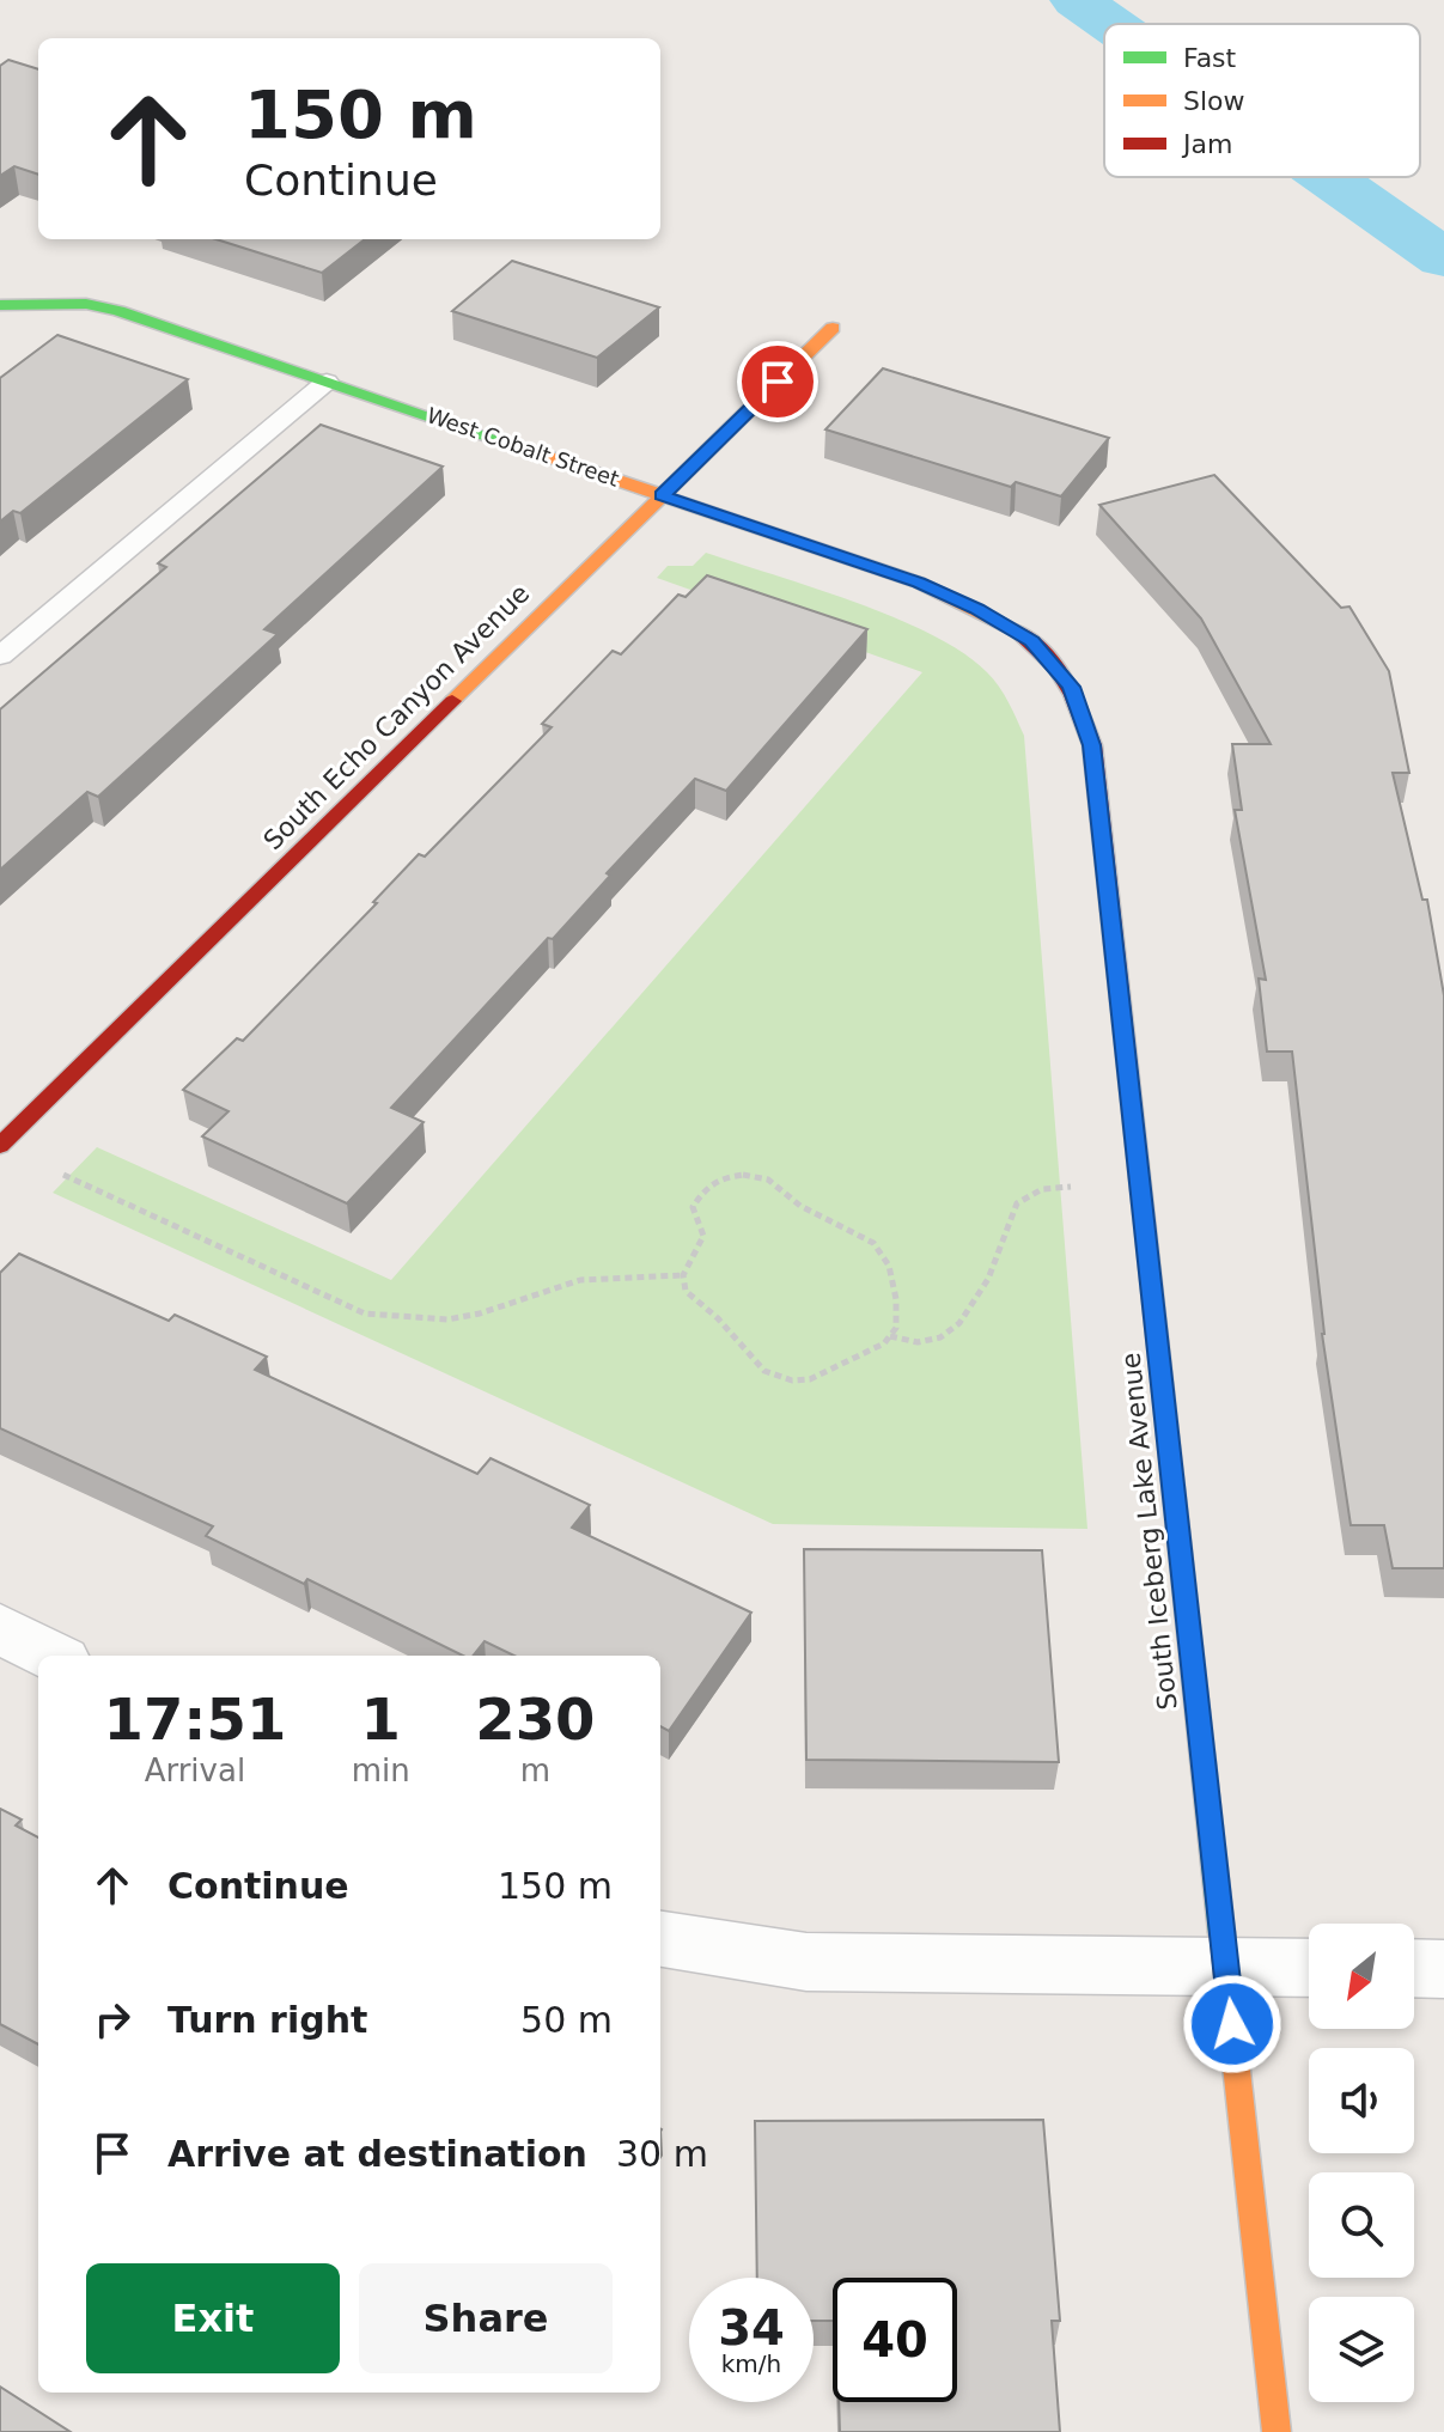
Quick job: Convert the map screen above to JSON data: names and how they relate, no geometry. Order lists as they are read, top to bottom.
{
  "streets": {
    "street": ["West Cobalt Street", "South Echo Canyon Avenue", "South Iceberg Lake Avenue"]
  },
  "crossings": [
    ["West Cobalt Street", "South Echo Canyon Avenue"],
    ["West Cobalt Street", "South Iceberg Lake Avenue"]
  ],
  "legend": ["Fast", "Slow", "Jam"],
  "north": "bottom left",
  "page": {
    "turn": ["150 m", "Continue"],
    "eta": [
      "17:51",
      "Arrival",
      "1",
      "min",
      "230",
      "m"
    ],
    "list": [
      {
        "name": "Continue",
        "value": "150 m"
      },
      {
        "name": "Turn right",
        "value": "50 m"
      },
      {
        "name": "Arrive at destination",
        "value": "30 m"
      }
    ],
    "buttons": ["Exit", "Share"],
    "speed": "34 km/h",
    "limit": "40"
  }
}
